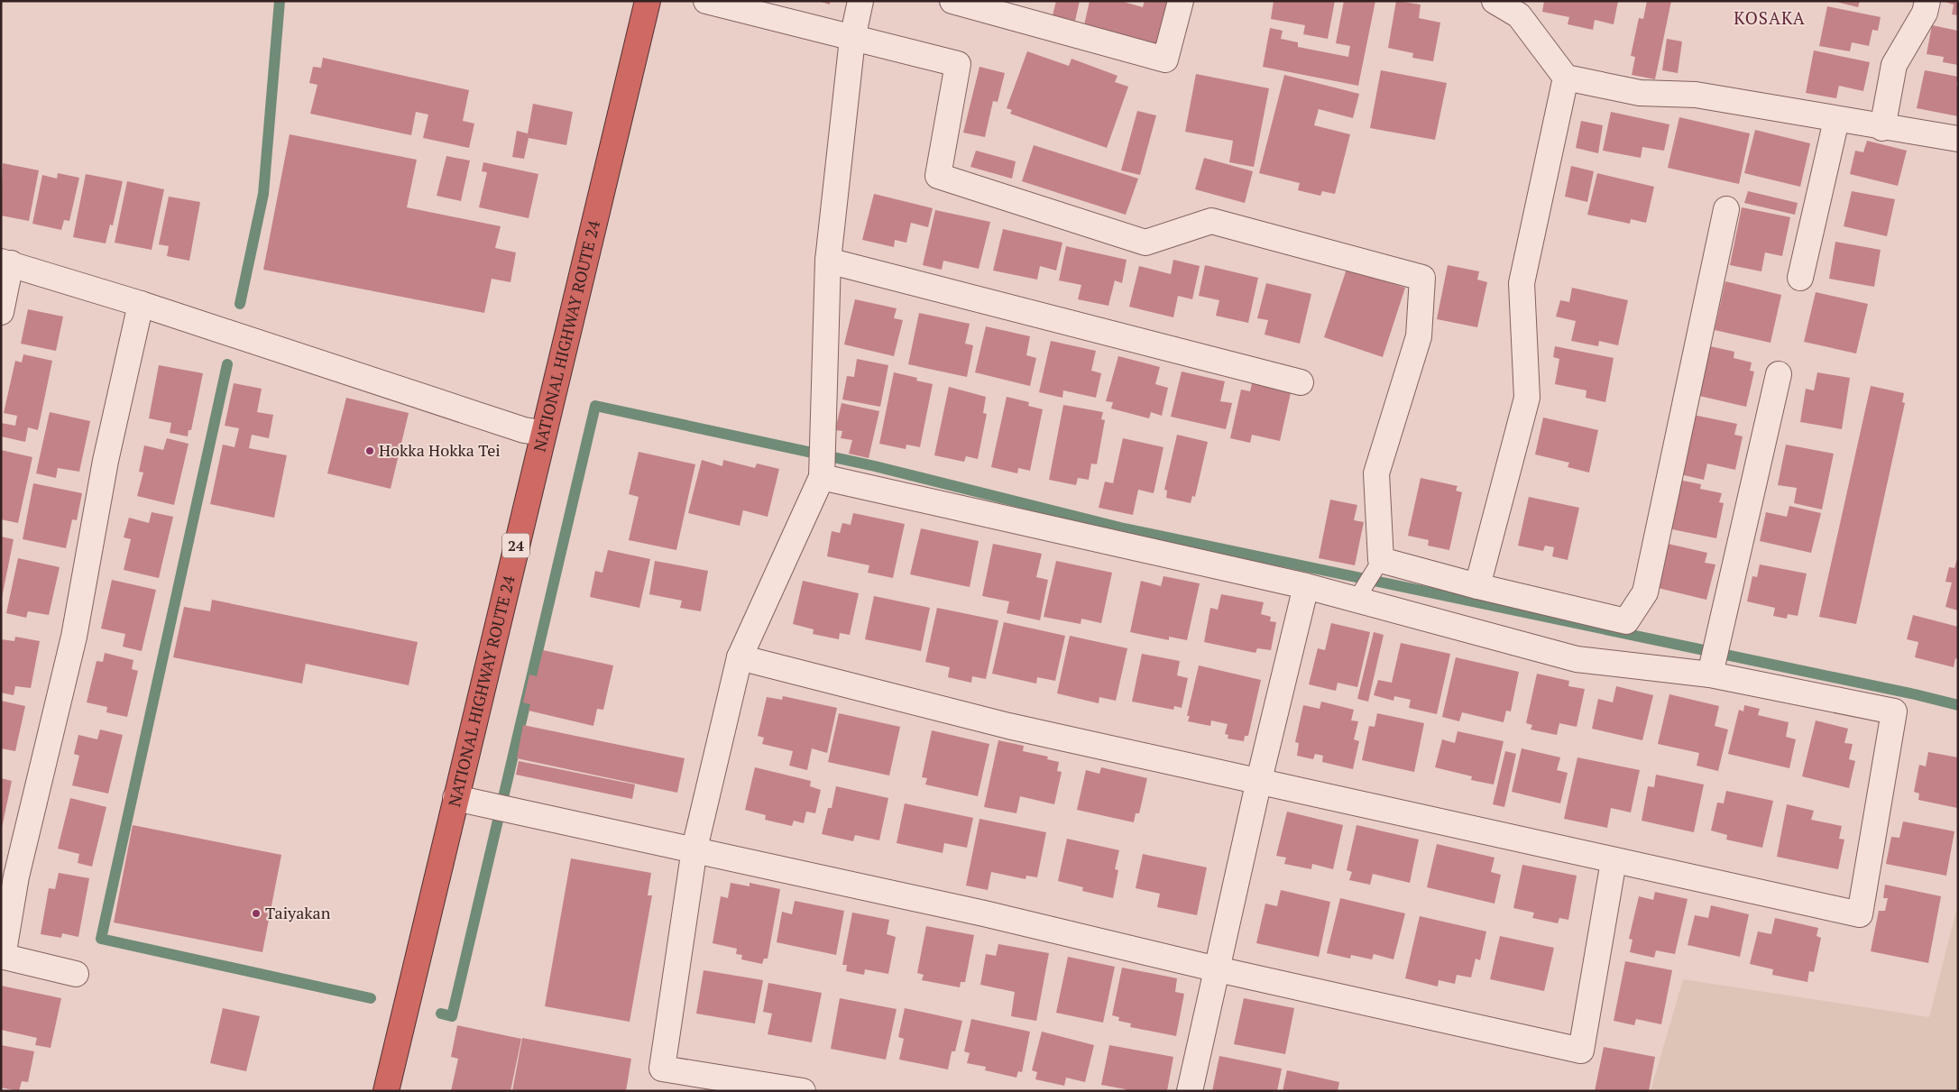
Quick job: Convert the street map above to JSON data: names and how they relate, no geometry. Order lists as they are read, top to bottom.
{
  "streets": {
    "highway": ["NATIONAL HIGHWAY ROUTE 24", "24"]
  },
  "districts": ["KOSAKA"],
  "places": ["Hokka Hokka Tei", "Taiyakan"]
}
